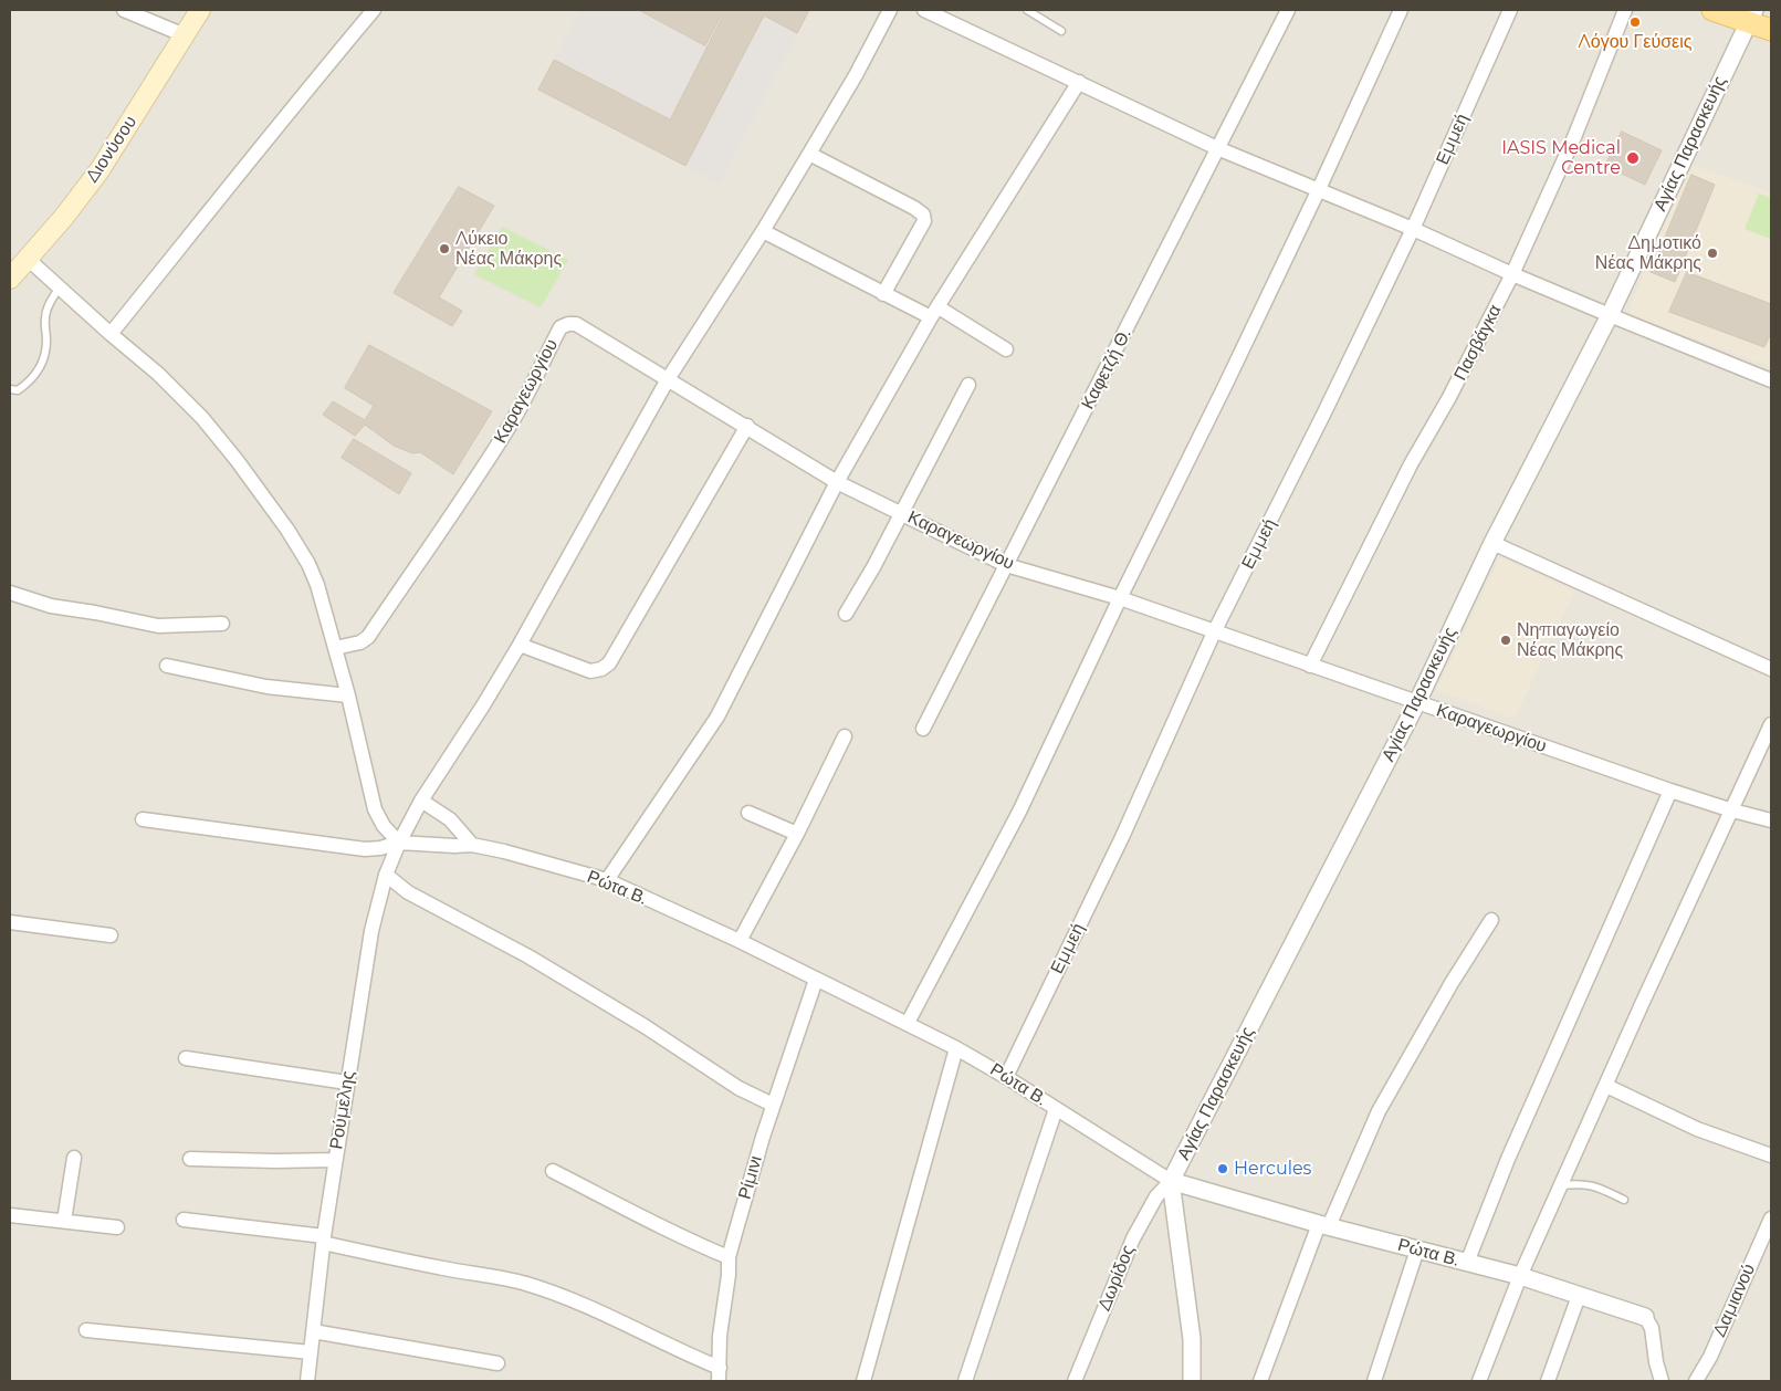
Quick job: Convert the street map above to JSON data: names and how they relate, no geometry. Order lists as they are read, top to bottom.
{
  "streets": {
    "main road": ["Διονύσου"],
    "street": [
      "Εμμεή",
      "Αγίας Παρασκευής",
      "Πασβάγκα",
      "Καφετζή Θ.",
      "Καραγεωργίου",
      "Ρώτα Β.",
      "Ρούμελης",
      "Ρίμινι",
      "Δωρίδος",
      "Δαμιανού"
    ]
  },
  "crossings": [
    ["Εμμεή", "Καραγεωργίου"],
    ["Εμμεή", "Ρώτα Β."],
    ["Αγίας Παρασκευής", "Καραγεωργίου"],
    ["Αγίας Παρασκευής", "Ρώτα Β."],
    ["Αγίας Παρασκευής", "Δωρίδος"],
    ["Πασβάγκα", "Καραγεωργίου"],
    ["Καφετζή Θ.", "Καραγεωργίου"],
    ["Καραγεωργίου", "Ρούμελης"],
    ["Ρώτα Β.", "Ρούμελης"],
    ["Ρώτα Β.", "Ρίμινι"],
    ["Ρώτα Β.", "Δωρίδος"]
  ],
  "places": [
    "Λόγου Γεύσεις",
    "IASIS Medical Centre",
    "Λύκειο Νέας Μάκρης",
    "Δημοτικό Νέας Μάκρης",
    "Νηπιαγωγείο Νέας Μάκρης",
    "Hercules"
  ]
}
